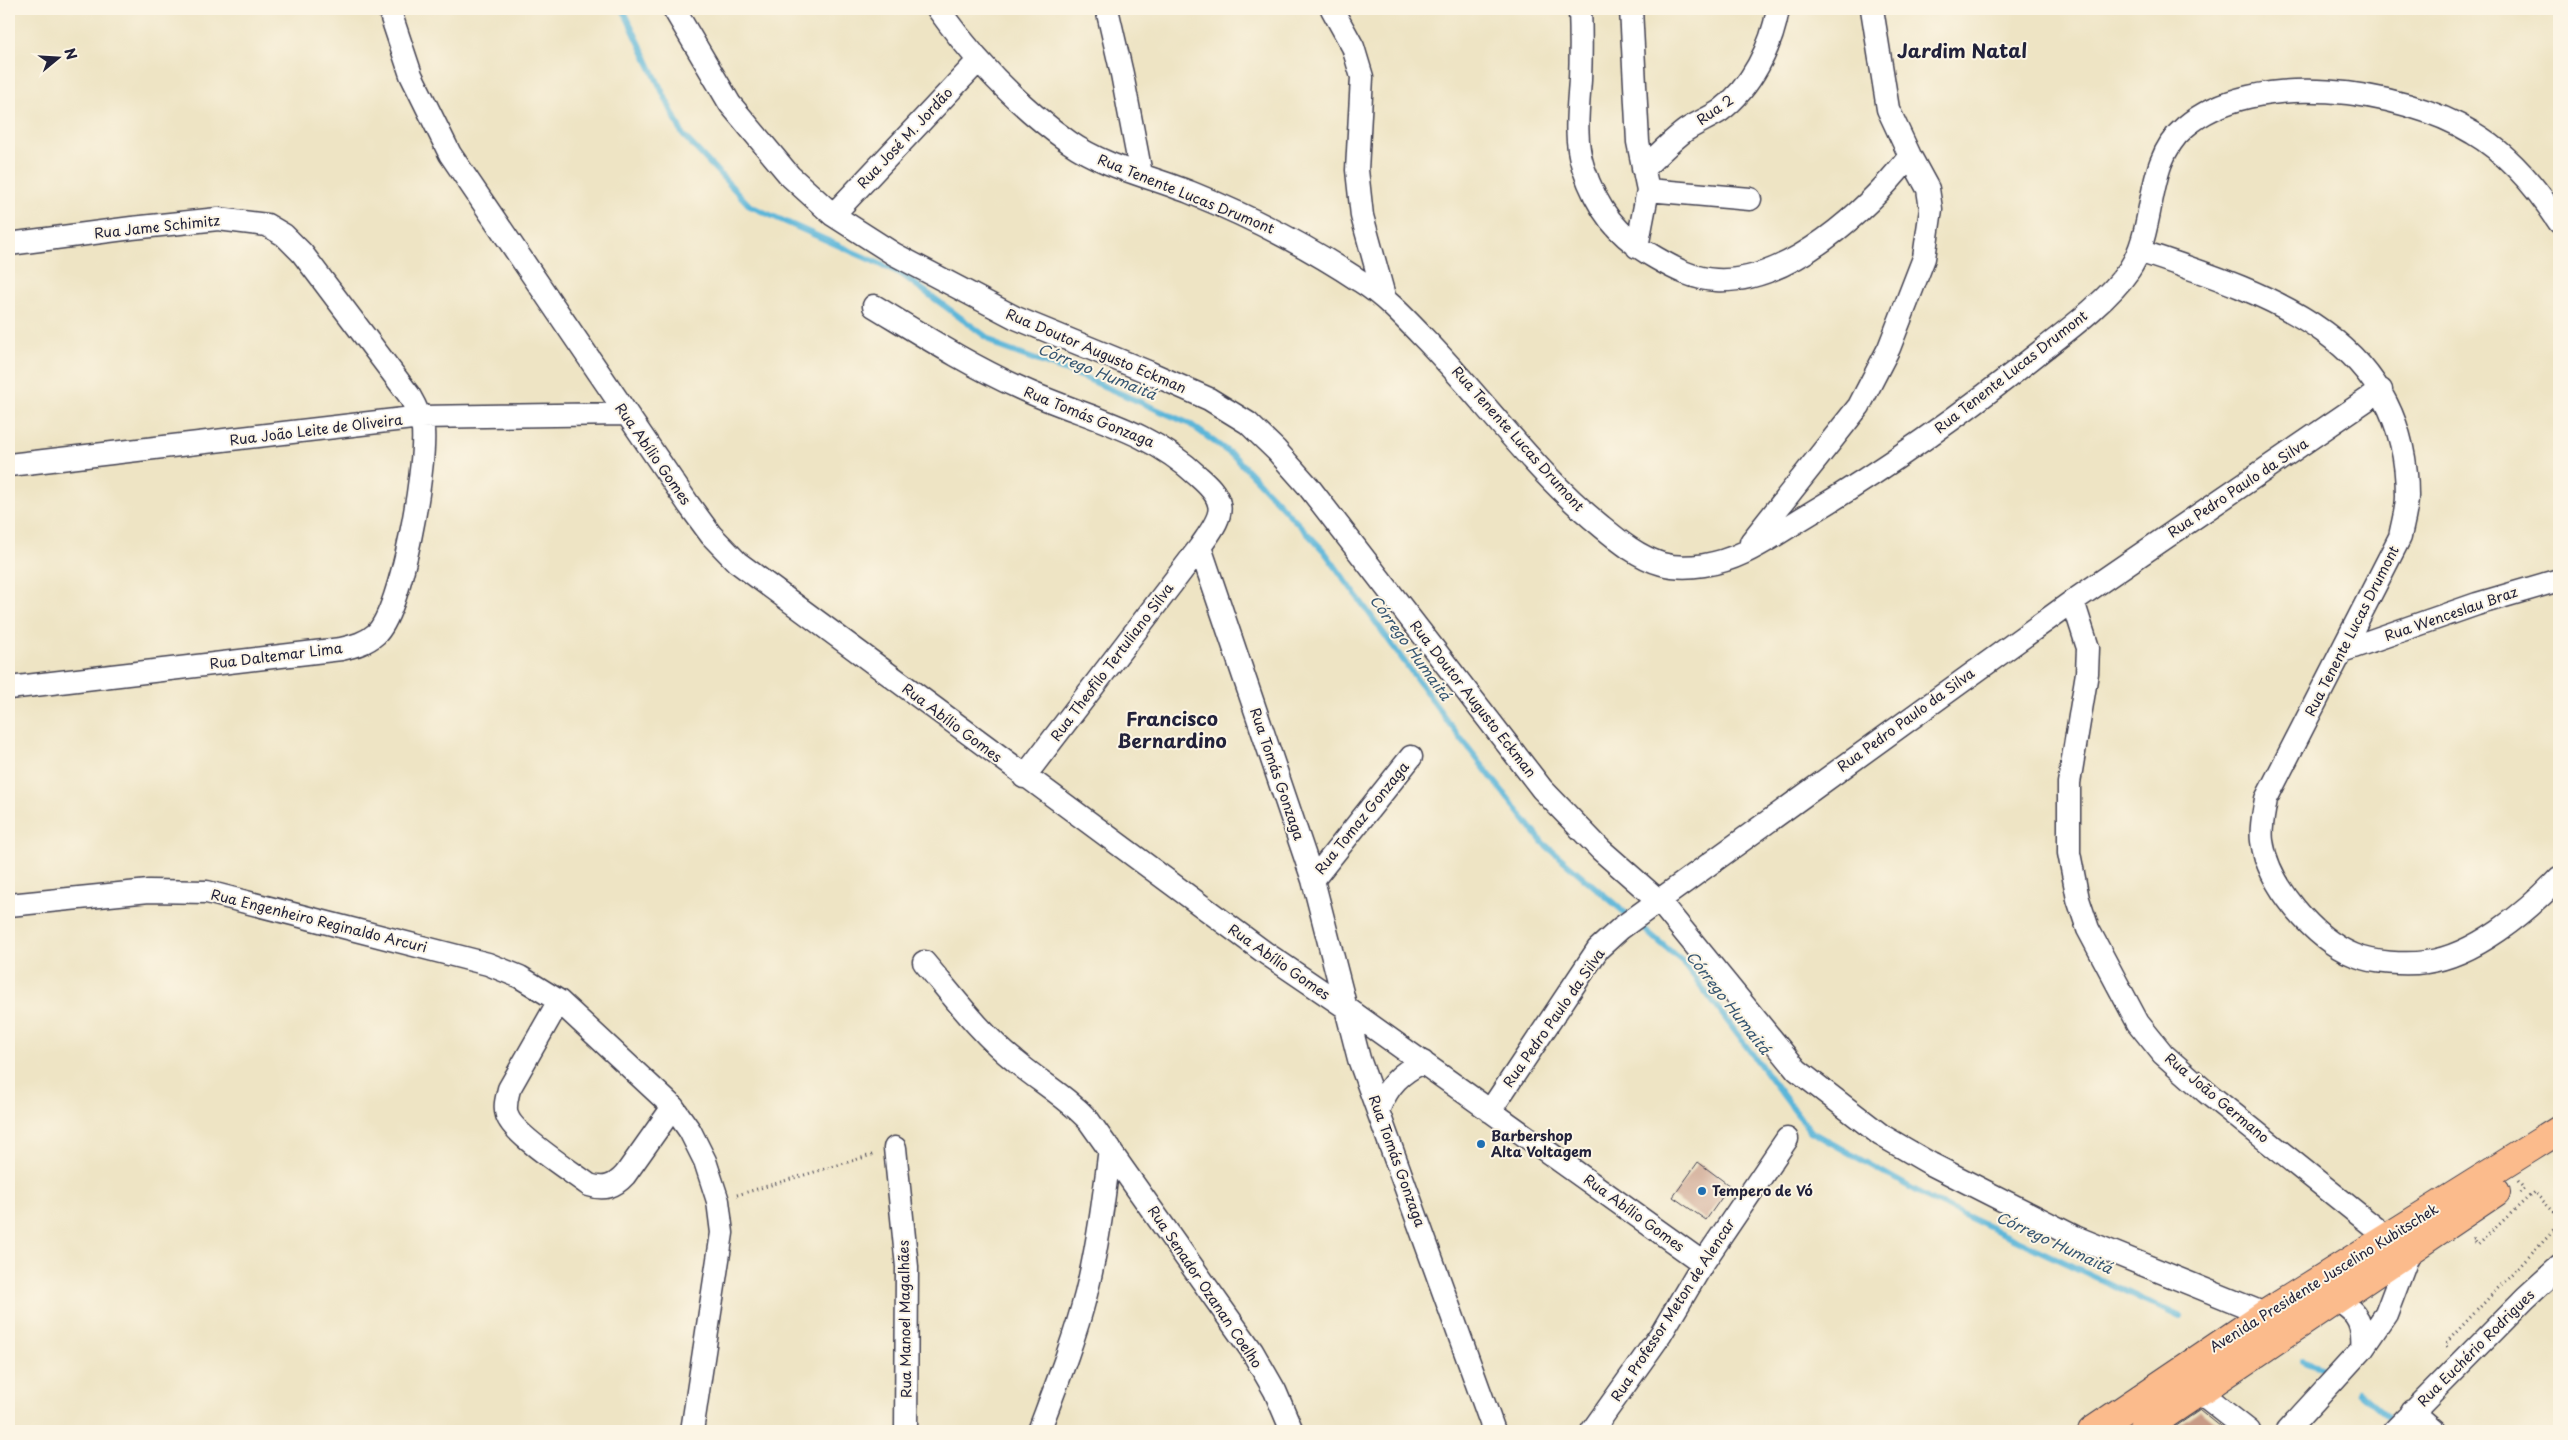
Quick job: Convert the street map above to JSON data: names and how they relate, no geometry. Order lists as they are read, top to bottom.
{
  "streets": {
    "highway": ["Avenida Presidente Juscelino Kubitschek"],
    "street": [
      "Rua 2",
      "Rua José M. Jordão",
      "Rua Tenente Lucas Drumont",
      "Rua Jame Schimitz",
      "Rua Doutor Augusto Eckman",
      "Rua Tomás Gonzaga",
      "Rua João Leite de Oliveira",
      "Rua Abílio Gomes",
      "Rua Pedro Paulo da Silva",
      "Rua Wenceslau Braz",
      "Rua Daltemar Lima",
      "Rua Theofilo Tertuliano Silva",
      "Rua Tomaz Gonzaga",
      "Rua Engenheiro Reginaldo Arcuri",
      "Rua João Germano",
      "Rua Senador Ozanan Coelho",
      "Rua Professor Meton de Alencar",
      "Rua Manoel Magalhães",
      "Rua Euchério Rodrigues"
    ]
  },
  "crossings": [
    ["Rua José M. Jordão", "Rua Tenente Lucas Drumont"],
    ["Rua José M. Jordão", "Rua Doutor Augusto Eckman"],
    ["Rua Tenente Lucas Drumont", "Rua Pedro Paulo da Silva"],
    ["Rua Tenente Lucas Drumont", "Rua Wenceslau Braz"],
    ["Rua Jame Schimitz", "Rua João Leite de Oliveira"],
    ["Rua Jame Schimitz", "Rua Daltemar Lima"],
    ["Rua Doutor Augusto Eckman", "Rua Pedro Paulo da Silva"],
    ["Rua Doutor Augusto Eckman", "Avenida Presidente Juscelino Kubitschek"],
    ["Rua Tomás Gonzaga", "Rua Abílio Gomes"],
    ["Rua Tomás Gonzaga", "Rua Theofilo Tertuliano Silva"],
    ["Rua Tomás Gonzaga", "Rua Tomaz Gonzaga"],
    ["Rua João Leite de Oliveira", "Rua Abílio Gomes"],
    ["Rua João Leite de Oliveira", "Rua Daltemar Lima"],
    ["Rua Abílio Gomes", "Rua Pedro Paulo da Silva"],
    ["Rua Abílio Gomes", "Rua Theofilo Tertuliano Silva"],
    ["Rua Abílio Gomes", "Rua Professor Meton de Alencar"],
    ["Rua Pedro Paulo da Silva", "Rua João Germano"],
    ["Rua João Germano", "Avenida Presidente Juscelino Kubitschek"]
  ],
  "districts": ["Jardim Natal", "Francisco Bernardino"],
  "water": ["Córrego Humaitá"],
  "places": ["Barbershop Alta Voltagem", "Tempero de Vó"],
  "north": "right"
}
